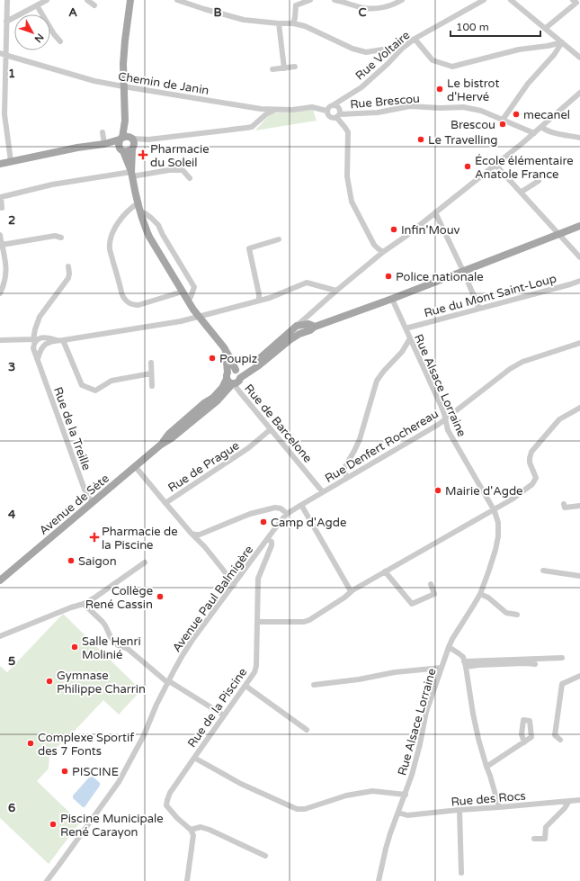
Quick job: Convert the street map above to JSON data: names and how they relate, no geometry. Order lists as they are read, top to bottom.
{
  "streets": {
    "main road": ["Avenue de Sète"],
    "street": [
      "Rue Voltaire",
      "Chemin de Janin",
      "Rue Brescou",
      "Rue du Mont Saint-Loup",
      "Rue Alsace Lorraine",
      "Rue de Barcelone",
      "Rue de la Treille",
      "Rue Denfert Rochereau",
      "Rue de Prague",
      "Avenue Paul Balmigère",
      "Rue de la Piscine",
      "Rue des Rocs"
    ]
  },
  "crossings": [
    ["Rue Voltaire", "Chemin de Janin"],
    ["Rue Voltaire", "Rue Brescou"],
    ["Chemin de Janin", "Rue Brescou"],
    ["Rue du Mont Saint-Loup", "Rue Alsace Lorraine"],
    ["Rue Alsace Lorraine", "Rue Denfert Rochereau"],
    ["Rue Alsace Lorraine", "Avenue de Sète"],
    ["Rue Alsace Lorraine", "Rue des Rocs"],
    ["Rue de Barcelone", "Rue Denfert Rochereau"],
    ["Rue de Barcelone", "Rue de Prague"],
    ["Rue de Barcelone", "Avenue de Sète"],
    ["Rue de la Treille", "Avenue de Sète"],
    ["Rue de Prague", "Avenue de Sète"],
    ["Avenue Paul Balmigère", "Rue de la Piscine"]
  ],
  "places": {
    "other": [
      "Le bistrot d'Hervé",
      "mecanel",
      "Brescou",
      "Le Travelling",
      "École élémentaire Anatole France",
      "Infin'Mouv",
      "Police nationale",
      "Poupiz",
      "Mairie d'Agde",
      "Camp d'Agde",
      "Saigon",
      "Collège René Cassin",
      "Salle Henri Molinié",
      "Gymnase Philippe Charrin",
      "Complexe Sportif des 7 Fonts",
      "PISCINE",
      "Piscine Municipale René Carayon"
    ],
    "health": ["Pharmacie du Soleil", "Pharmacie de la Piscine"]
  },
  "scale_bar": "100 m",
  "north": "bottom right",
  "grid": {
    "columns": ["A", "B", "C"],
    "rows": [
      "1",
      "2",
      "3",
      "4",
      "5",
      "6"
    ]
  }
}
